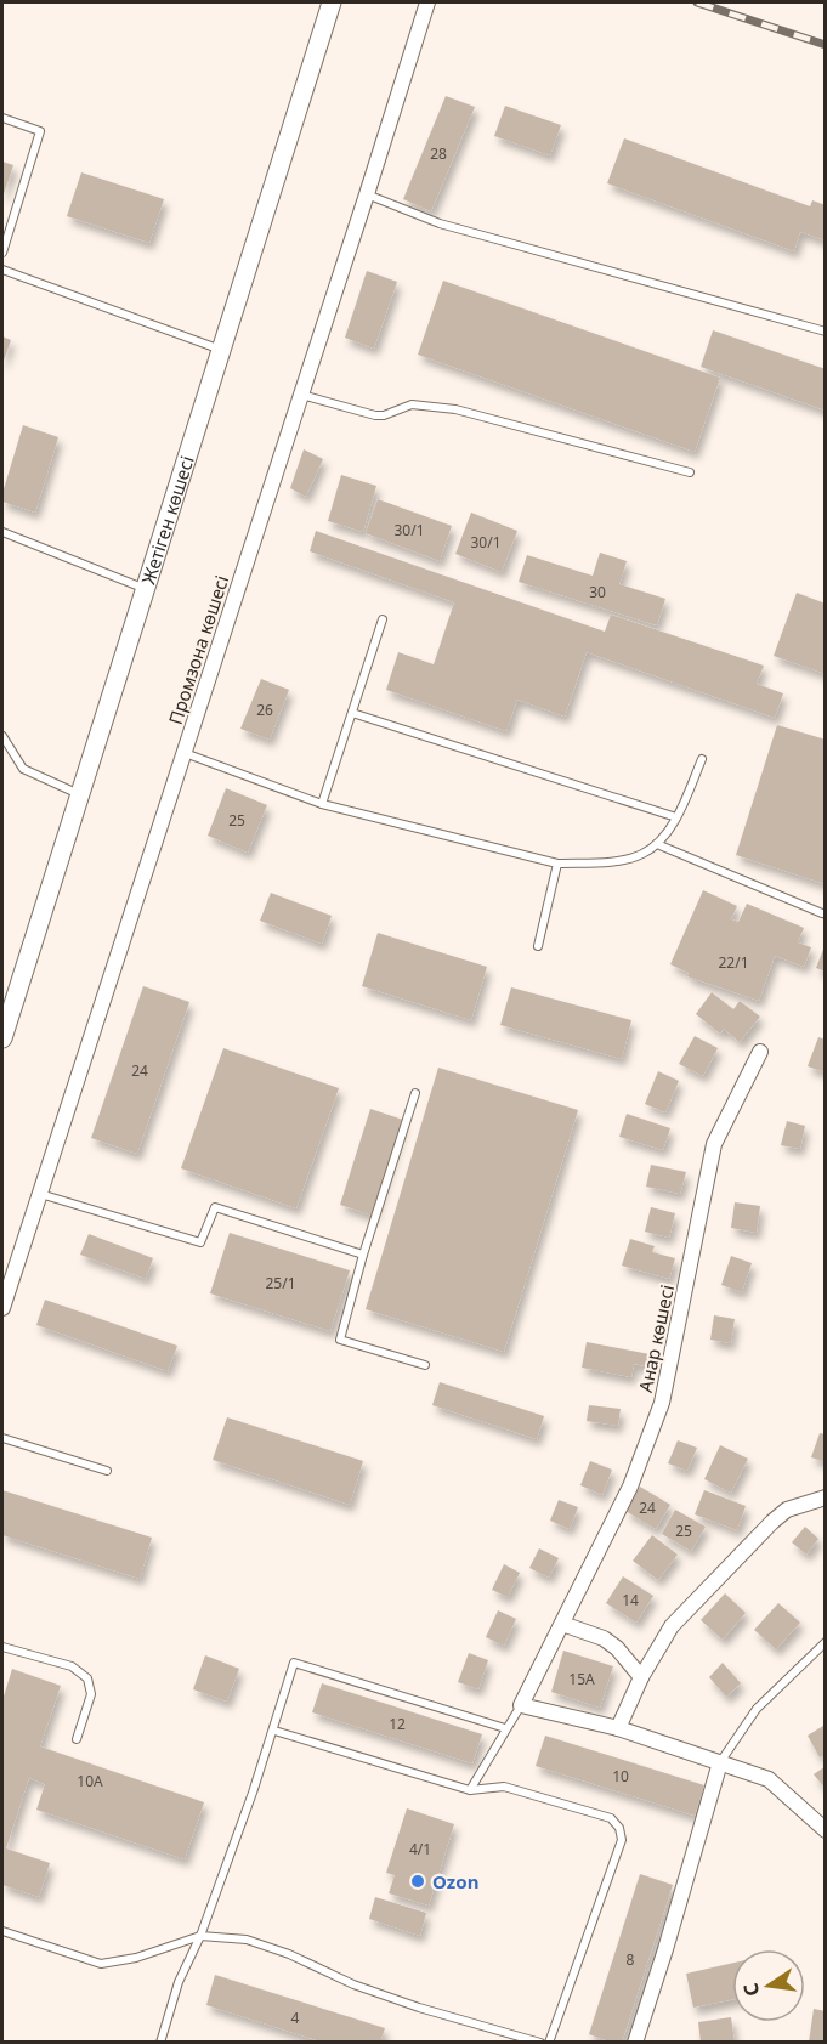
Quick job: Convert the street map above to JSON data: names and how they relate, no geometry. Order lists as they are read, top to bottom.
{
  "streets": {
    "street": ["Жетіген көшесі", "Промзона көшесі", "Анар көшесі"]
  },
  "places": ["Ozon"],
  "house_numbers": [
    "28",
    "30/1",
    "30/1",
    "30",
    "26",
    "25",
    "22/1",
    "24",
    "25/1",
    "24",
    "25",
    "14",
    "15А",
    "12",
    "10",
    "10А",
    "4/1",
    "8",
    "4"
  ],
  "north": "left"
}
